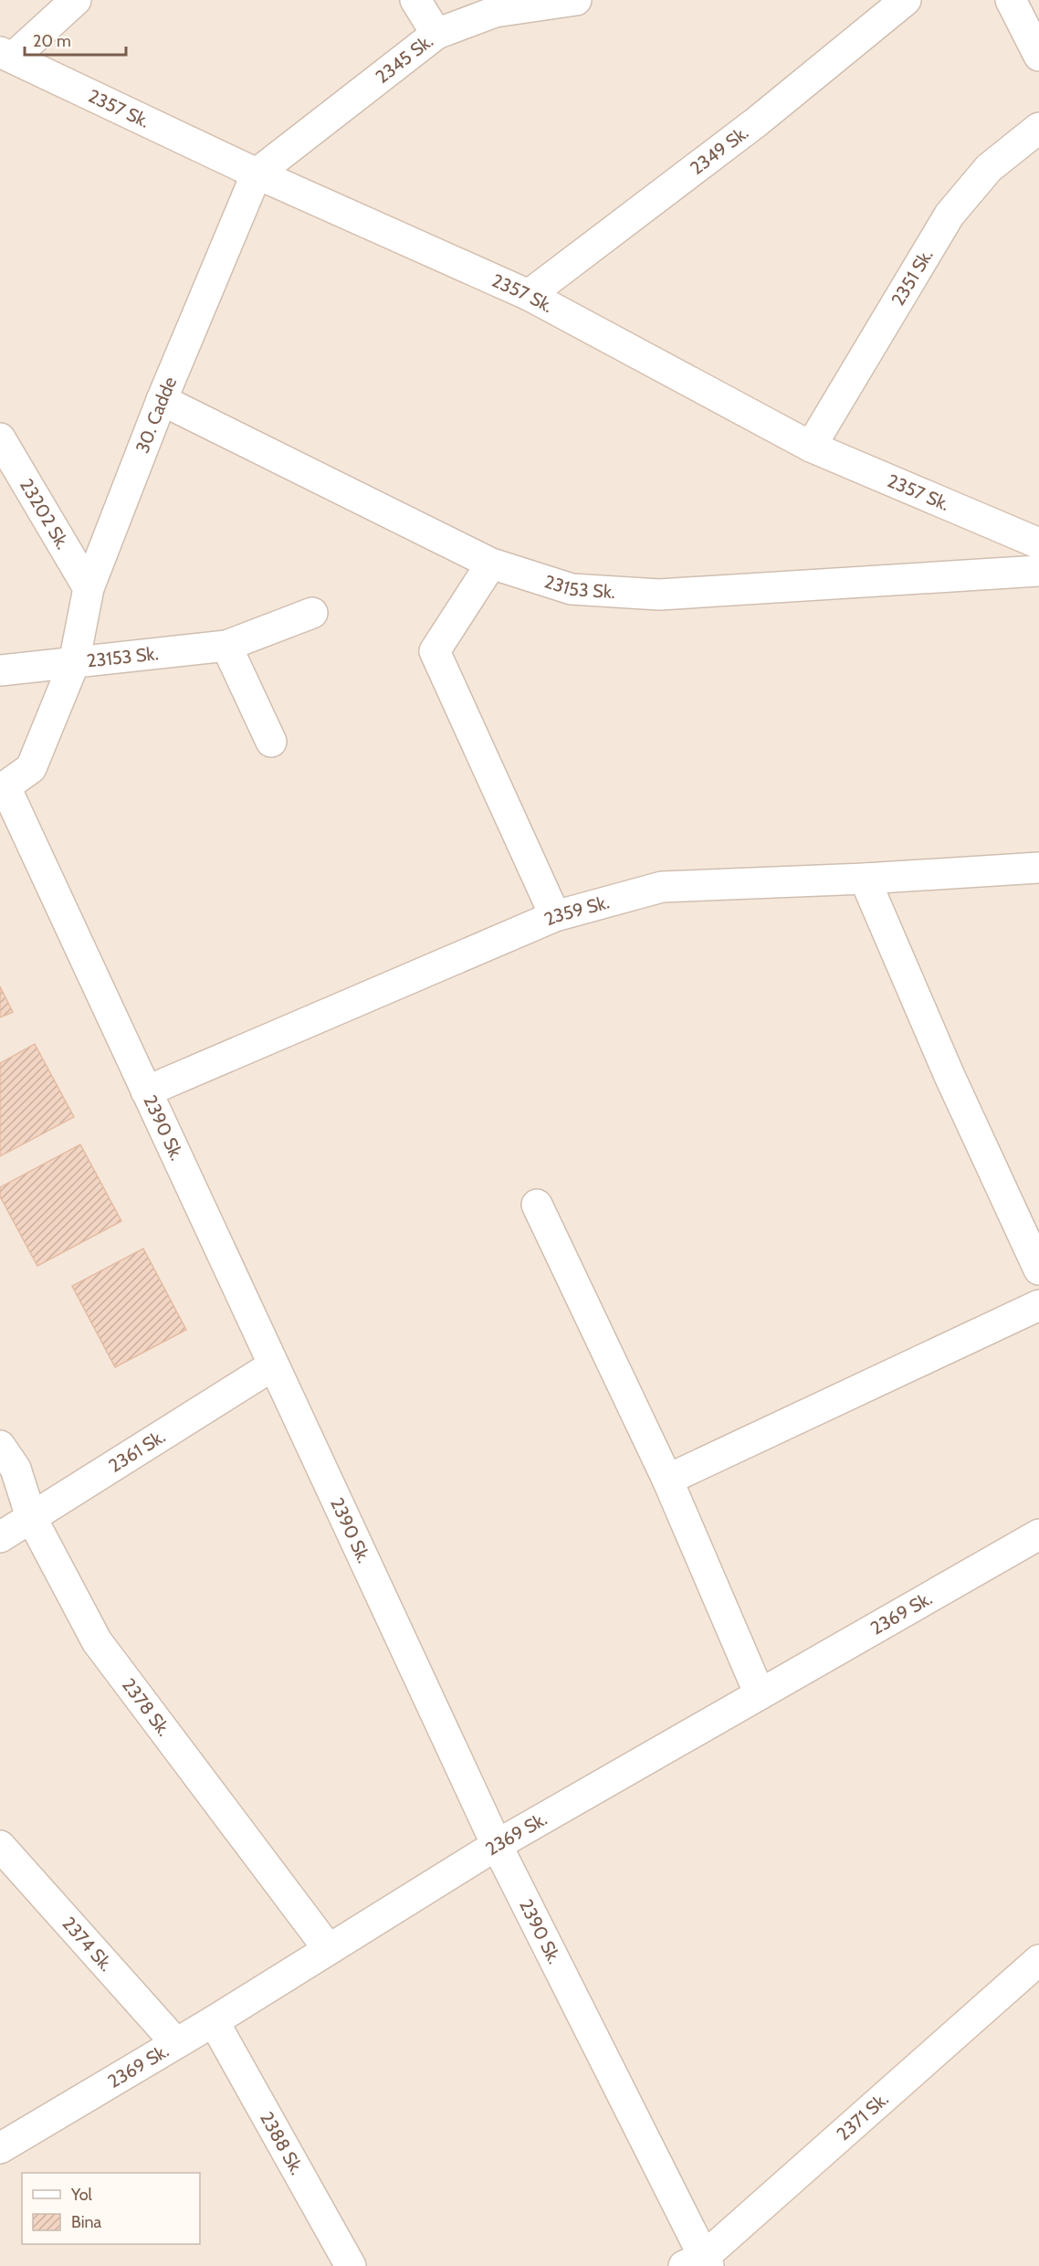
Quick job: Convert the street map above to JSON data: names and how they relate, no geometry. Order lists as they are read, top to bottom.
{
  "streets": {
    "street": [
      "2345 Sk.",
      "2357 Sk.",
      "2349 Sk.",
      "2351 Sk.",
      "30. Cadde",
      "23202 Sk.",
      "23153 Sk.",
      "2359 Sk.",
      "2390 Sk.",
      "2361 Sk.",
      "2369 Sk.",
      "2378 Sk.",
      "2374 Sk.",
      "2371 Sk.",
      "2388 Sk."
    ]
  },
  "crossings": [
    ["2345 Sk.", "2357 Sk."],
    ["2345 Sk.", "30. Cadde"],
    ["2357 Sk.", "2349 Sk."],
    ["2357 Sk.", "2351 Sk."],
    ["2357 Sk.", "30. Cadde"],
    ["30. Cadde", "23202 Sk."],
    ["30. Cadde", "23153 Sk."],
    ["23153 Sk.", "2390 Sk."],
    ["2359 Sk.", "2390 Sk."],
    ["2390 Sk.", "2361 Sk."],
    ["2390 Sk.", "2369 Sk."],
    ["2390 Sk.", "2371 Sk."],
    ["2361 Sk.", "2378 Sk."],
    ["2369 Sk.", "2378 Sk."],
    ["2369 Sk.", "2374 Sk."],
    ["2369 Sk.", "2388 Sk."]
  ],
  "legend": ["Yol", "Bina"],
  "scale_bar": "20 m"
}
